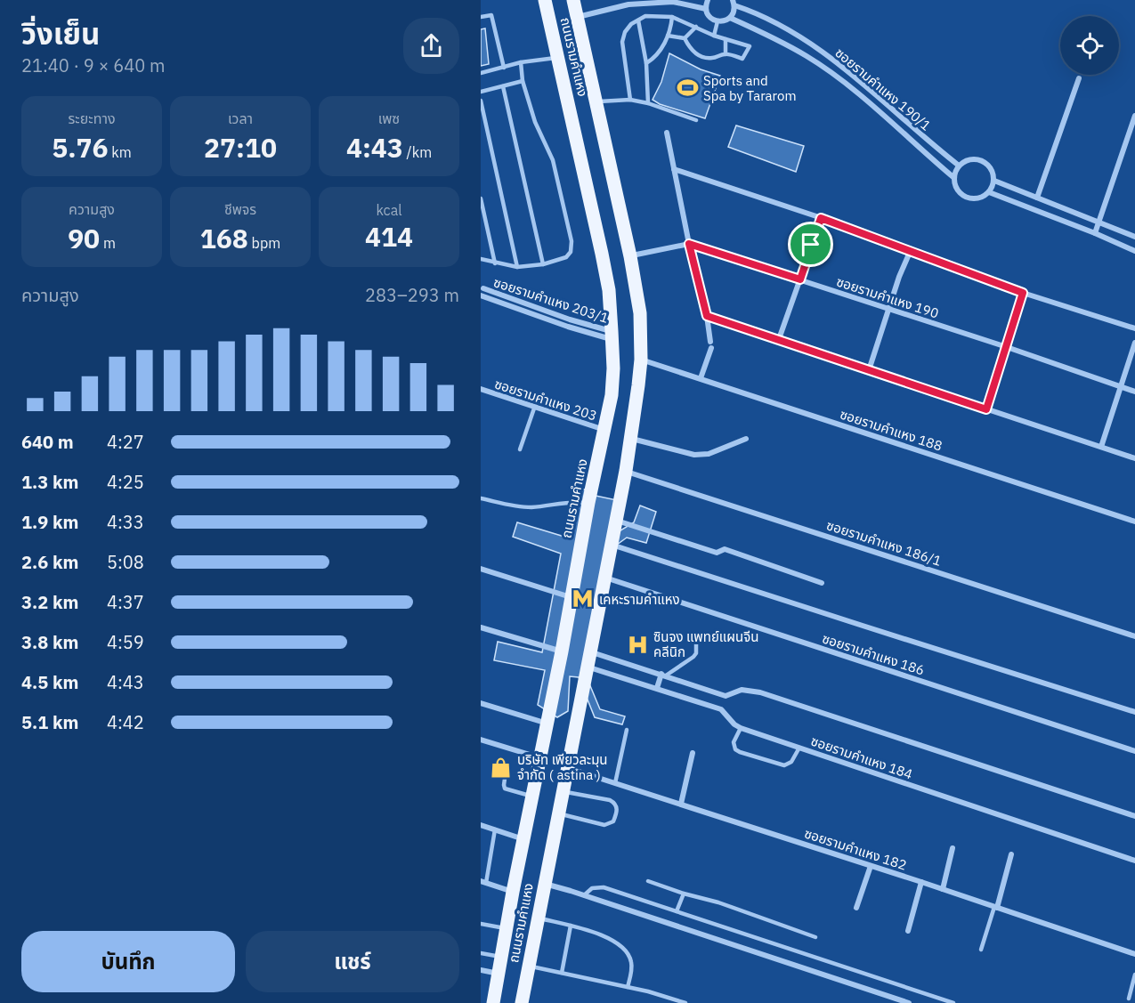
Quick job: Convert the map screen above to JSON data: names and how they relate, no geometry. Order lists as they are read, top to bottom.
{
  "streets": {
    "main road": ["ถนนรามคำแหง"],
    "street": [
      "ซอยรามคำแหง 190/1",
      "ซอยรามคำแหง 190",
      "ซอยรามคำแหง 203/1",
      "ซอยรามคำแหง 203",
      "ซอยรามคำแหง 188",
      "ซอยรามคำแหง 186/1",
      "ซอยรามคำแหง 186",
      "ซอยรามคำแหง 184",
      "ซอยรามคำแหง 182"
    ]
  },
  "crossings": [
    ["ถนนรามคำแหง", "ซอยรามคำแหง 190"],
    ["ถนนรามคำแหง", "ซอยรามคำแหง 203/1"],
    ["ถนนรามคำแหง", "ซอยรามคำแหง 203"],
    ["ถนนรามคำแหง", "ซอยรามคำแหง 188"],
    ["ถนนรามคำแหง", "ซอยรามคำแหง 186/1"],
    ["ถนนรามคำแหง", "ซอยรามคำแหง 186"],
    ["ถนนรามคำแหง", "ซอยรามคำแหง 184"],
    ["ถนนรามคำแหง", "ซอยรามคำแหง 182"]
  ],
  "places": {
    "sports": ["Sports and Spa by Tararom"],
    "metro station": ["เคหะรามคำแหง"],
    "hospital": ["ซินจง แพทย์แผนจีน คลีนิก"],
    "shop": ["บริษัท เพียวละมุน จำกัด ( astina )"]
  },
  "page": {
    "heading": ["วิ่งเย็น", "21:40 · 9 × 640 m"],
    "stats": [
      ["ระยะทาง", "5.76 km"],
      ["เวลา", "27:10"],
      ["เพซ", "4:43 /km"],
      ["ความสูง", "90 m"],
      ["ชีพจร", "168 bpm"],
      ["kcal", "414"]
    ],
    "chart": ["ความสูง", "283–293 m"],
    "list": [
      {
        "name": "640 m",
        "note": "4:27"
      },
      {
        "name": "1.3 km",
        "note": "4:25"
      },
      {
        "name": "1.9 km",
        "note": "4:33"
      },
      {
        "name": "2.6 km",
        "note": "5:08"
      },
      {
        "name": "3.2 km",
        "note": "4:37"
      },
      {
        "name": "3.8 km",
        "note": "4:59"
      },
      {
        "name": "4.5 km",
        "note": "4:43"
      },
      {
        "name": "5.1 km",
        "note": "4:42"
      }
    ],
    "buttons": ["บันทึก", "แชร์"]
  }
}
